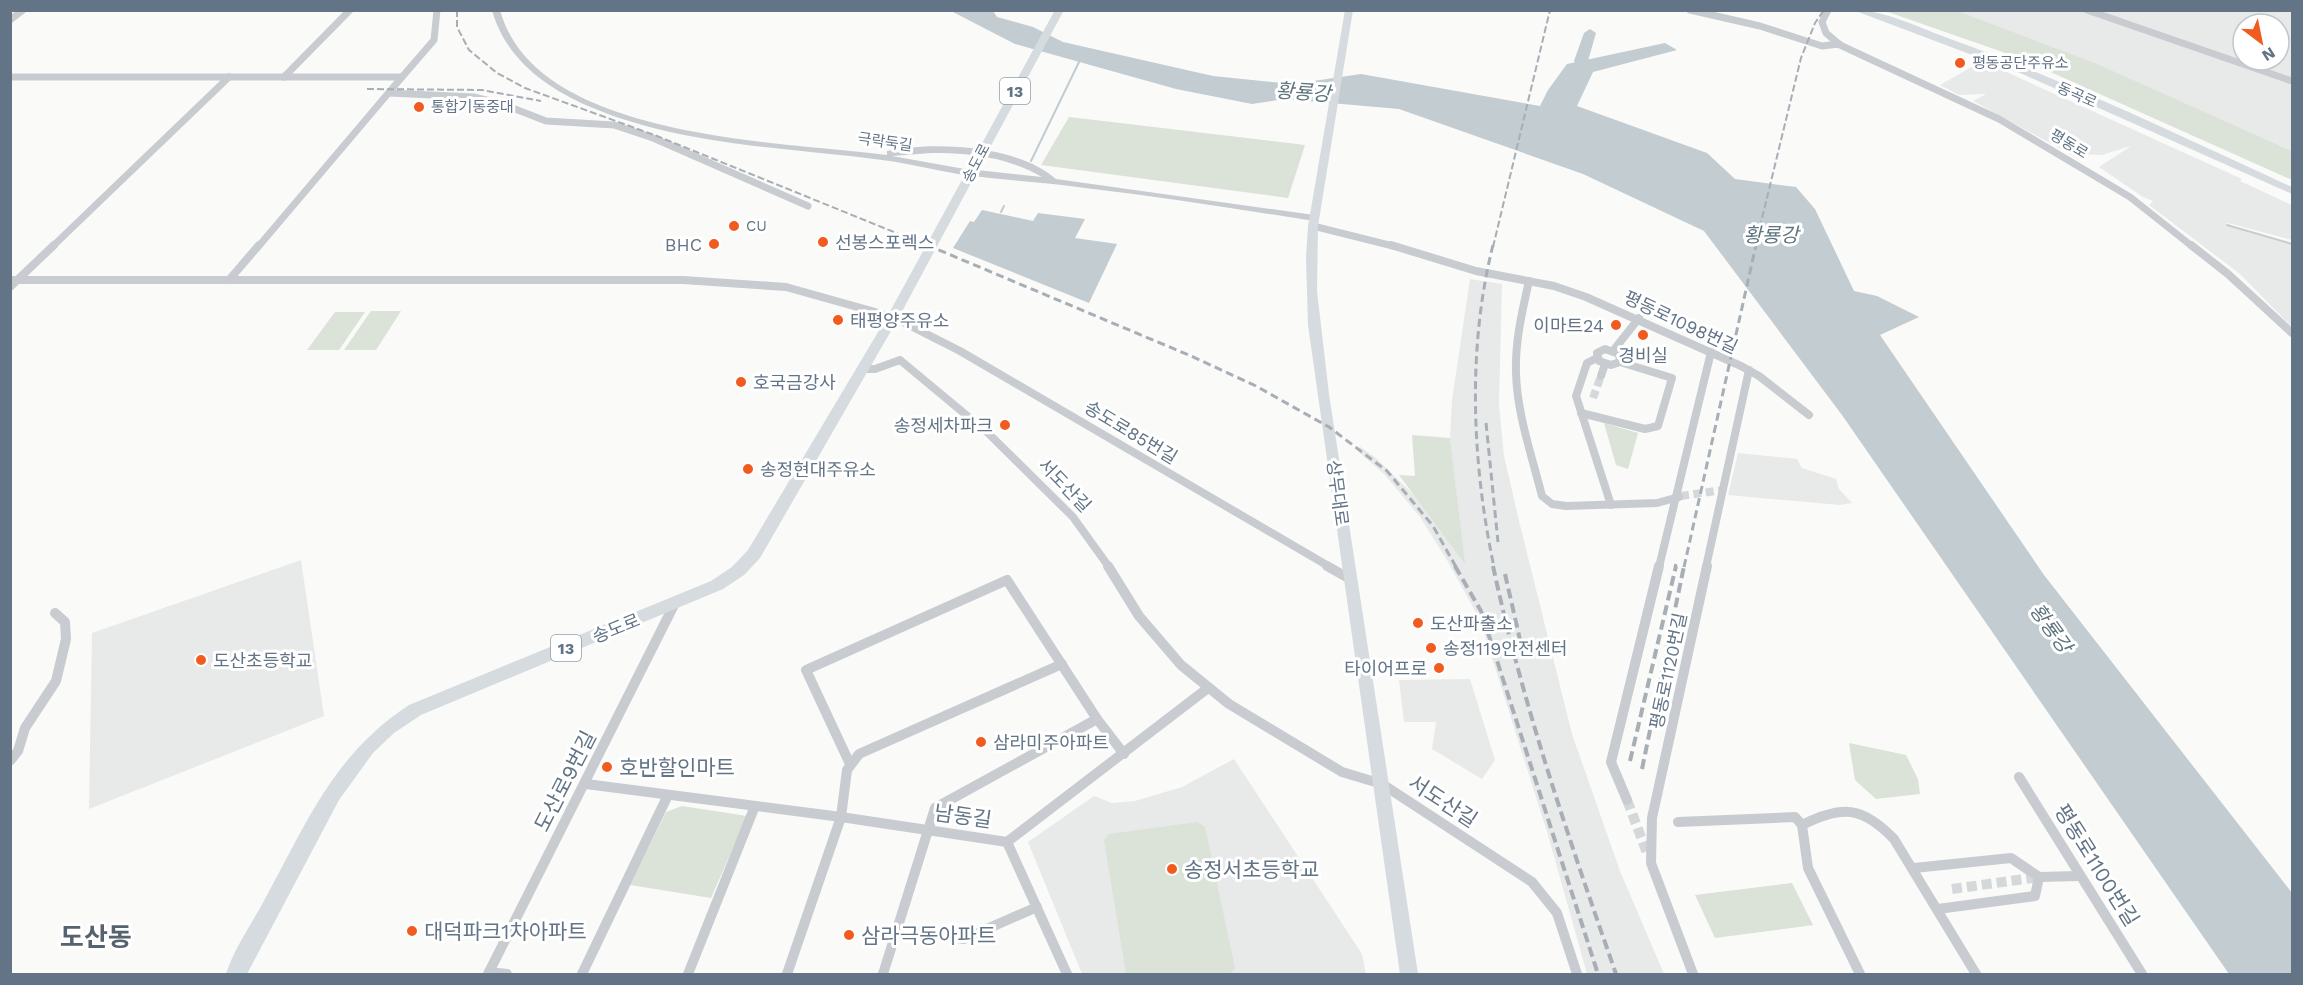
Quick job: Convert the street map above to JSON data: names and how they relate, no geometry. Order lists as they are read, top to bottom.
{
  "streets": {
    "main road": [
      "13",
      "동곡로",
      "송도로",
      "상무대로"
    ],
    "street": [
      "극락둑길",
      "평동로",
      "평동로1098번길",
      "송도로85번길",
      "서도산길",
      "평동로1120번길",
      "도산로9번길",
      "남동길",
      "평동로1100번길"
    ]
  },
  "crossings": [
    ["극락둑길", "송도로"],
    ["극락둑길", "평동로1098번길"],
    ["극락둑길", "상무대로"],
    ["송도로", "송도로85번길"],
    ["송도로", "서도산길"],
    ["송도로", "도산로9번길"],
    ["평동로1098번길", "상무대로"],
    ["평동로1098번길", "평동로1120번길"],
    ["송도로85번길", "상무대로"],
    ["서도산길", "상무대로"],
    ["도산로9번길", "남동길"]
  ],
  "districts": ["도산동"],
  "water": ["황룡강"],
  "places": [
    "평동공단주유소",
    "통합기동중대",
    "CU",
    "선봉스포렉스",
    "BHC",
    "태평양주유소",
    "이마트24",
    "경비실",
    "호국금강사",
    "송정세차파크",
    "송정현대주유소",
    "도산파출소",
    "송정119안전센터",
    "도산초등학교",
    "타이어프로",
    "삼라미주아파트",
    "호반할인마트",
    "송정서초등학교",
    "대덕파크1차아파트",
    "삼라극동아파트"
  ],
  "north": "bottom right"
}
